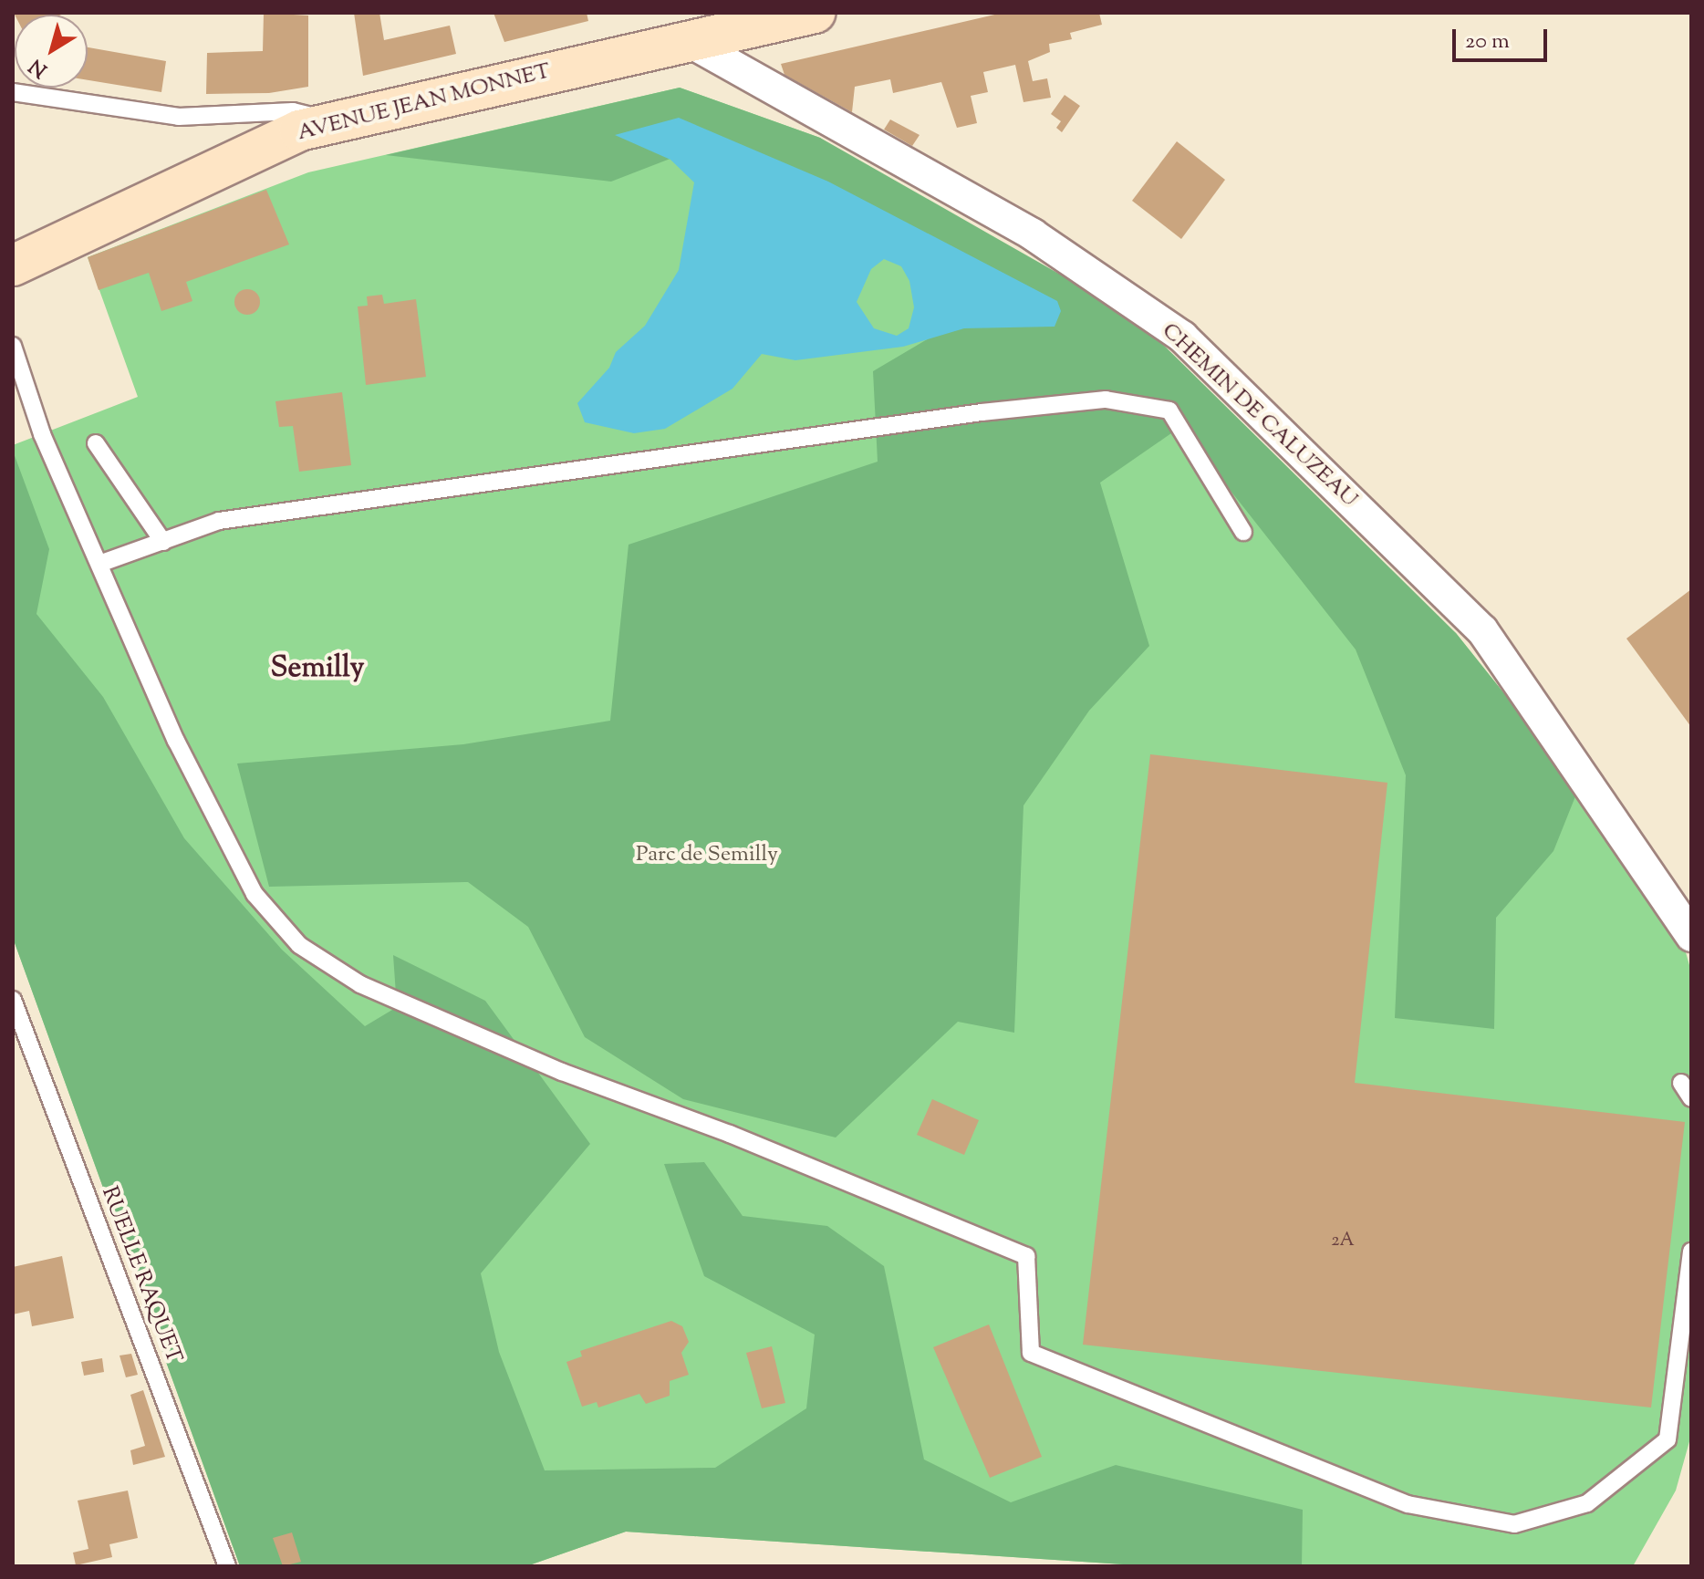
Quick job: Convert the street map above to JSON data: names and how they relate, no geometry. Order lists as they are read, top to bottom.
{
  "streets": {
    "main road": ["AVENUE JEAN MONNET"],
    "street": ["CHEMIN DE CALUZEAU"],
    "lane": ["RUELLE RAQUET"]
  },
  "crossings": [
    ["AVENUE JEAN MONNET", "CHEMIN DE CALUZEAU"]
  ],
  "districts": ["Semilly"],
  "parks": ["Parc de Semilly"],
  "house_numbers": ["2A"],
  "scale_bar": "20 m",
  "north": "bottom left"
}
